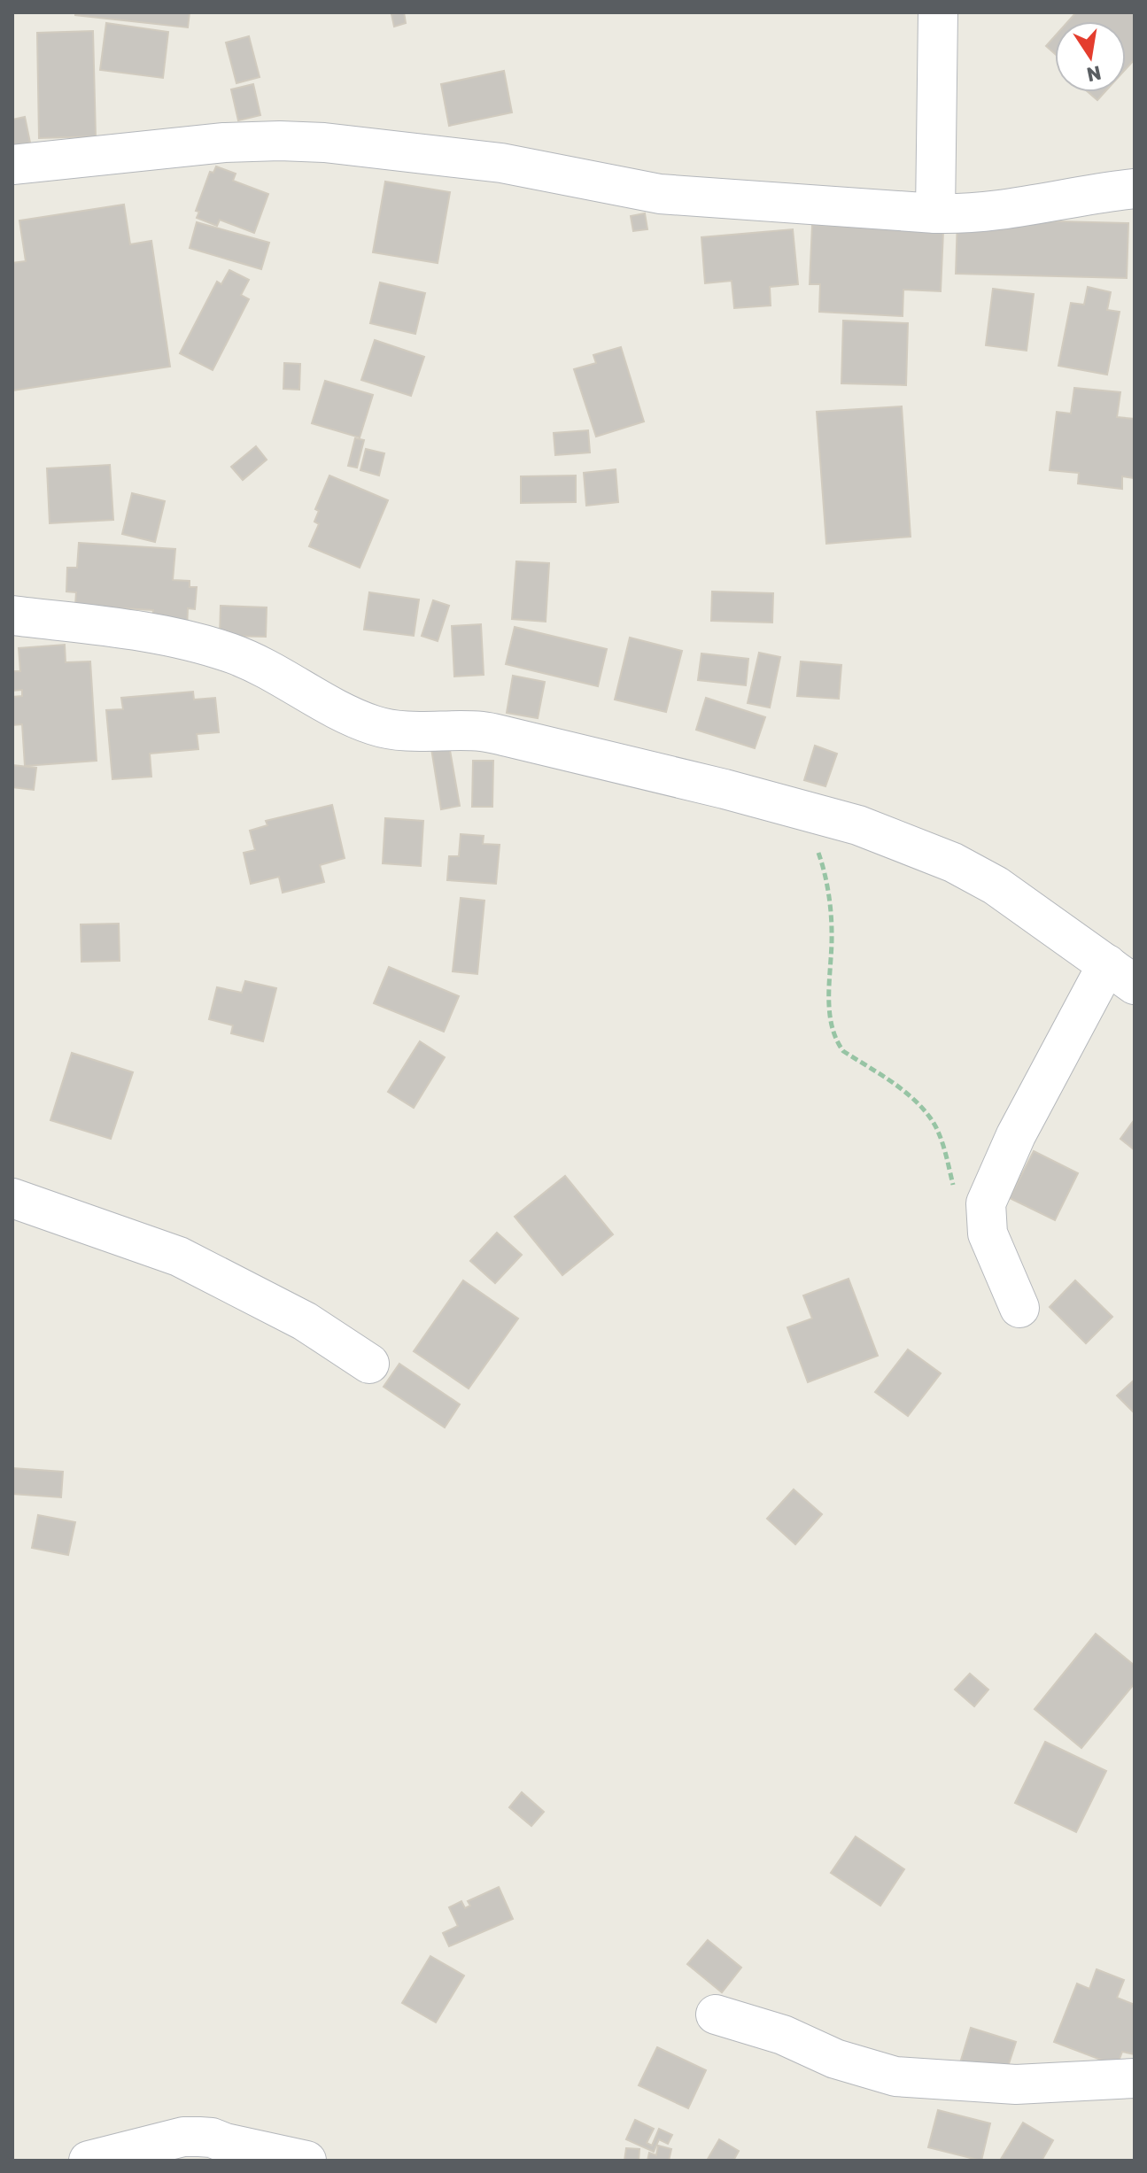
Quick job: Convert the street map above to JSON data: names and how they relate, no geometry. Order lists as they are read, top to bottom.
{
  "north": "bottom"
}
